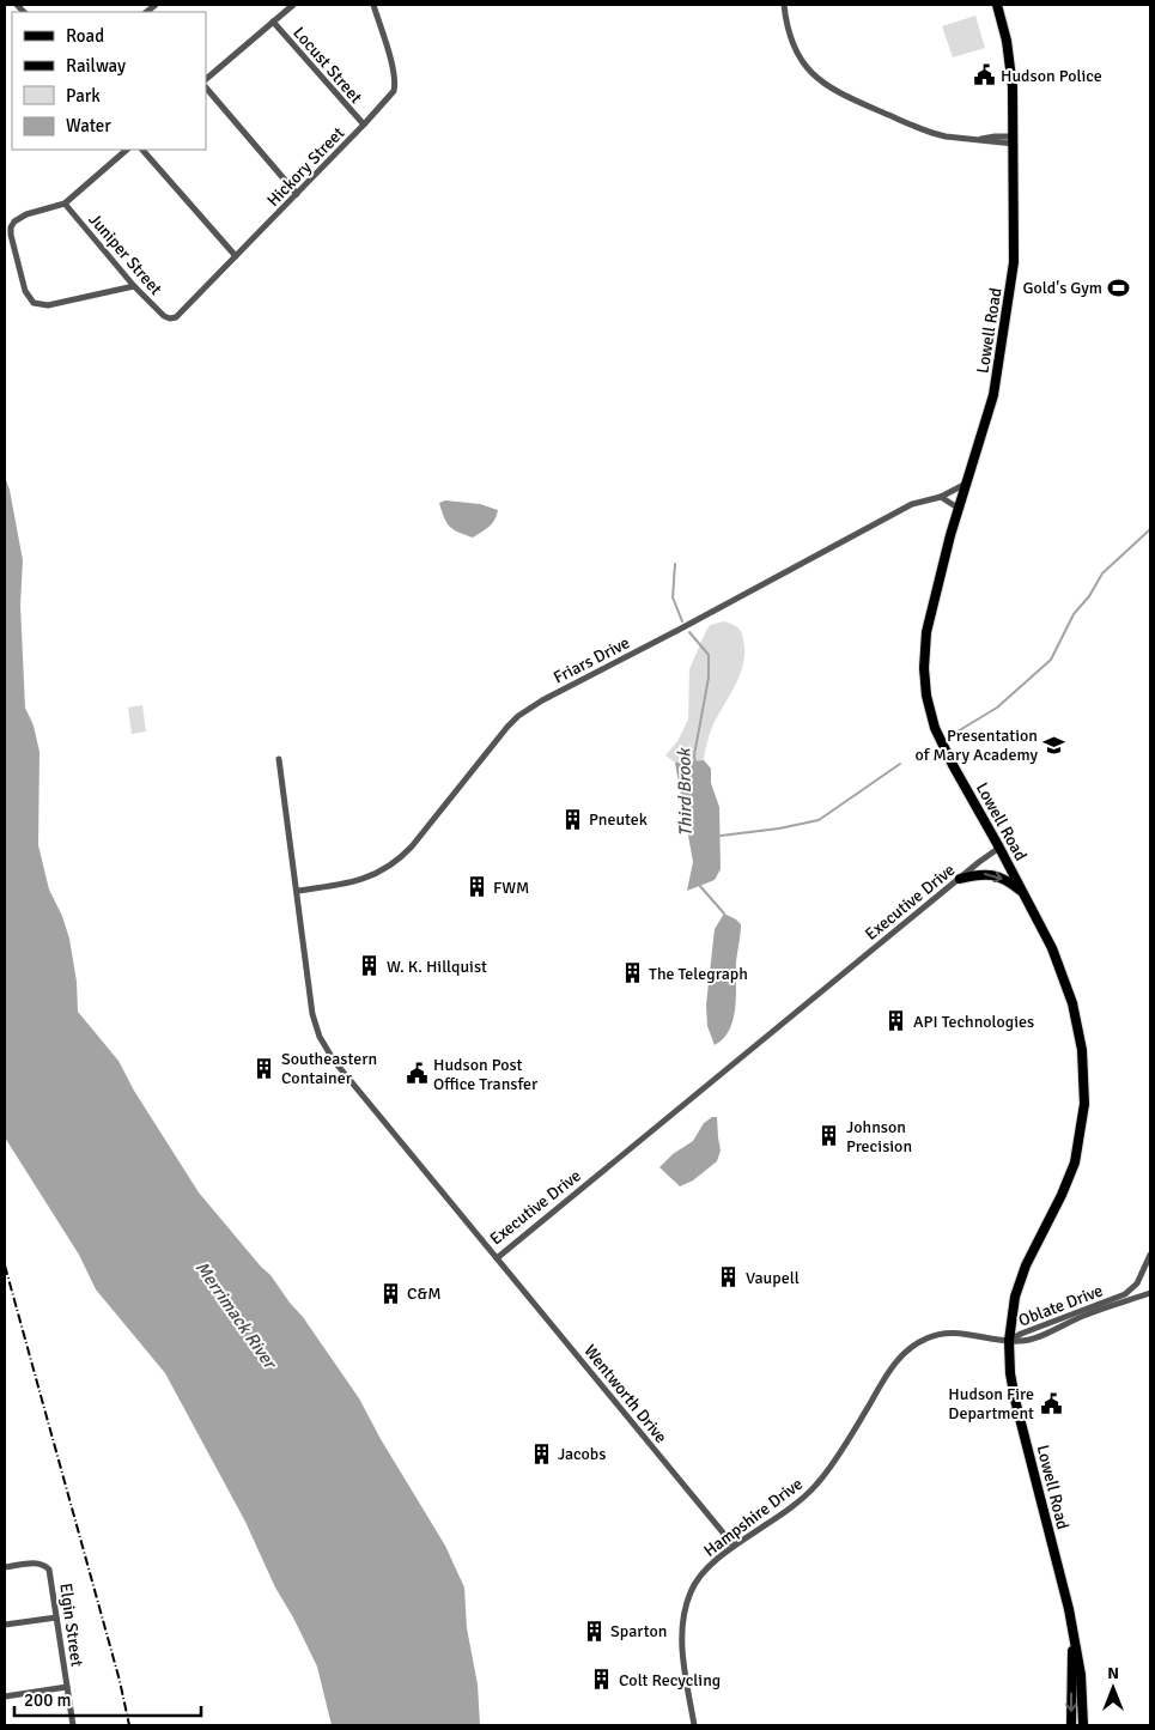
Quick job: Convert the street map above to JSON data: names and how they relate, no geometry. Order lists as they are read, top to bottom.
{
  "streets": {
    "main road": ["Lowell Road"],
    "street": [
      "Locust Street",
      "Hickory Street",
      "Juniper Street",
      "Friars Drive",
      "Executive Drive",
      "Oblate Drive",
      "Wentworth Drive",
      "Hampshire Drive",
      "Elgin Street"
    ]
  },
  "crossings": [
    ["Locust Street", "Hickory Street"],
    ["Hickory Street", "Juniper Street"],
    ["Lowell Road", "Friars Drive"],
    ["Lowell Road", "Executive Drive"],
    ["Lowell Road", "Oblate Drive"],
    ["Lowell Road", "Hampshire Drive"],
    ["Friars Drive", "Executive Drive"],
    ["Executive Drive", "Wentworth Drive"],
    ["Oblate Drive", "Hampshire Drive"],
    ["Wentworth Drive", "Hampshire Drive"]
  ],
  "water": ["Third Brook", "Merrimack River"],
  "places": {
    "public building": ["Hudson Police", "Hudson Post Office Transfer", "Hudson Fire Department"],
    "sports": ["Gold's Gym"],
    "school or university": ["Presentation of Mary Academy"],
    "building": [
      "Pneutek",
      "FWM",
      "W. K. Hillquist",
      "The Telegraph",
      "API Technologies",
      "Southeastern Container",
      "Johnson Precision",
      "Vaupell",
      "C&M",
      "Jacobs",
      "Sparton",
      "Colt Recycling"
    ]
  },
  "legend": [
    "Road",
    "Railway",
    "Park",
    "Water"
  ],
  "scale_bar": "200 m",
  "north": "top"
}
